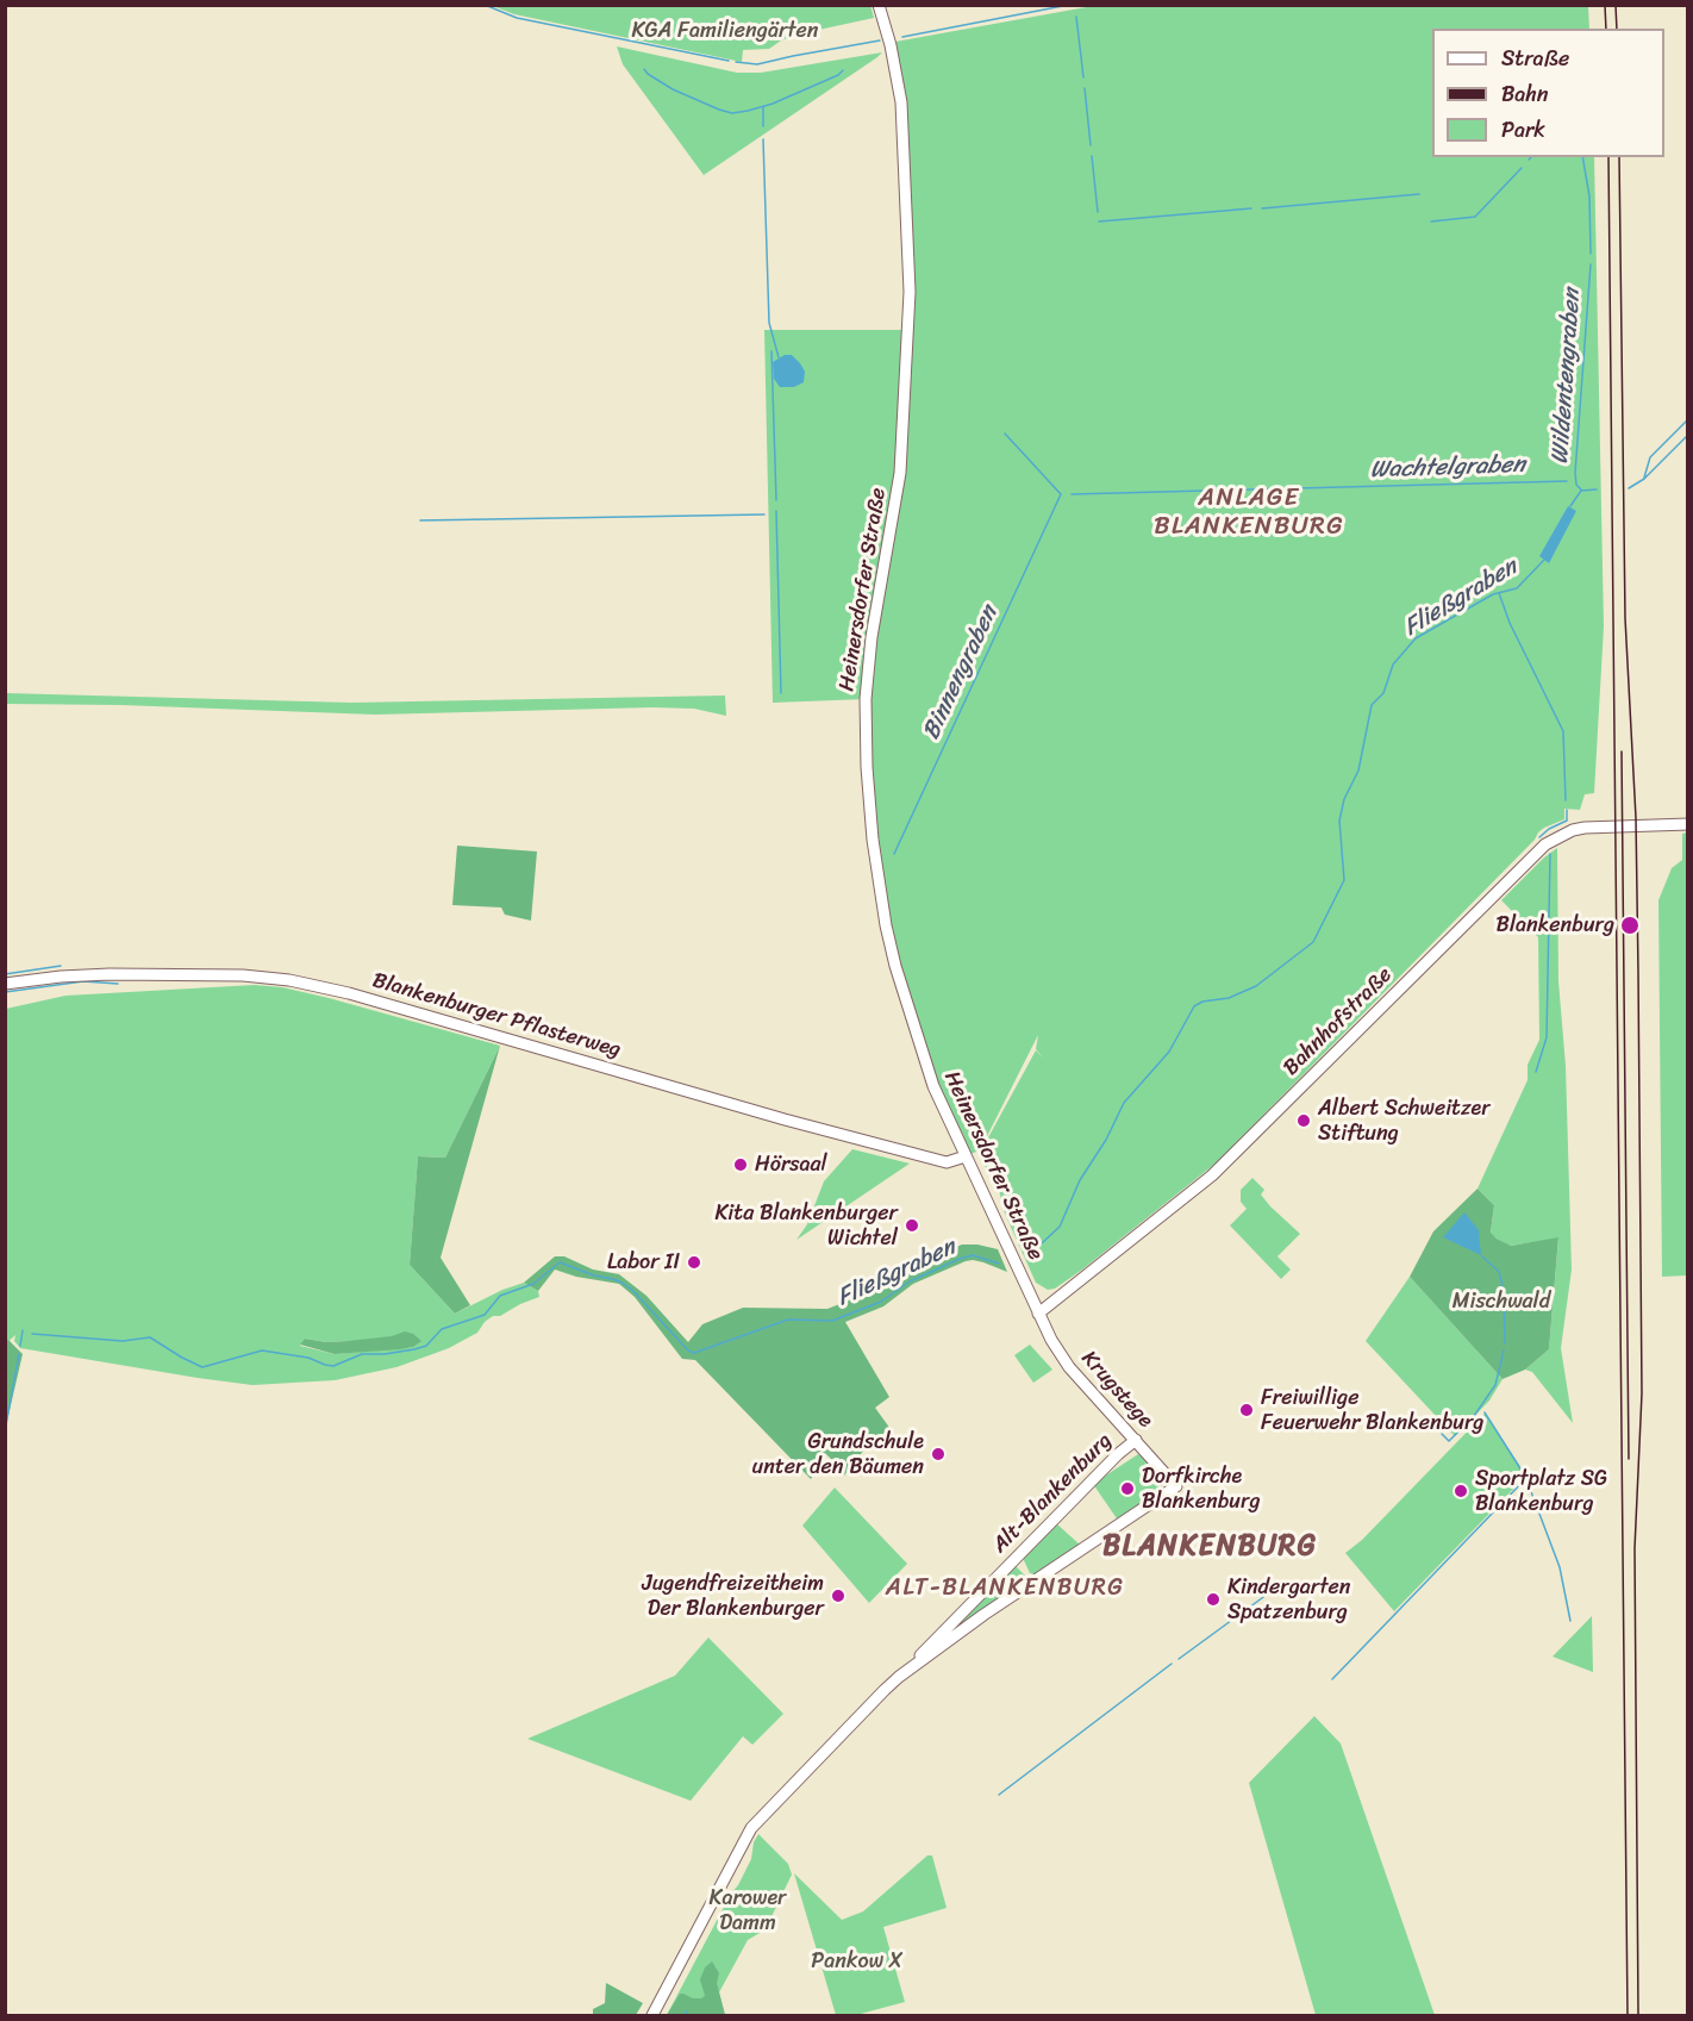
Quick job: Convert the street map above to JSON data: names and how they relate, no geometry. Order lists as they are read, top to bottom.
{
  "streets": {
    "main road": [
      "Heinersdorfer Straße",
      "Blankenburger Pflasterweg",
      "Bahnhofstraße",
      "Krugstege",
      "Alt-Blankenburg"
    ]
  },
  "crossings": [
    ["Heinersdorfer Straße", "Blankenburger Pflasterweg"],
    ["Heinersdorfer Straße", "Bahnhofstraße"],
    ["Heinersdorfer Straße", "Krugstege"],
    ["Bahnhofstraße", "Krugstege"],
    ["Krugstege", "Alt-Blankenburg"]
  ],
  "districts": ["ANLAGE BLANKENBURG", "BLANKENBURG", "ALT-BLANKENBURG"],
  "water": [
    "Wildentengraben",
    "Wachtelgraben",
    "Fließgraben",
    "Binnengraben"
  ],
  "parks": [
    "KGA Familiengärten",
    "Mischwald",
    "Karower Damm",
    "Pankow X"
  ],
  "places": [
    "Blankenburg",
    "Albert Schweitzer Stiftung",
    "Hörsaal",
    "Kita Blankenburger Wichtel",
    "Labor II",
    "Freiwillige Feuerwehr Blankenburg",
    "Grundschule unter den Bäumen",
    "Dorfkirche Blankenburg",
    "Sportplatz SG Blankenburg",
    "Jugendfreizeitheim Der Blankenburger",
    "Kindergarten Spatzenburg"
  ],
  "legend": ["Straße", "Bahn", "Park"]
}
